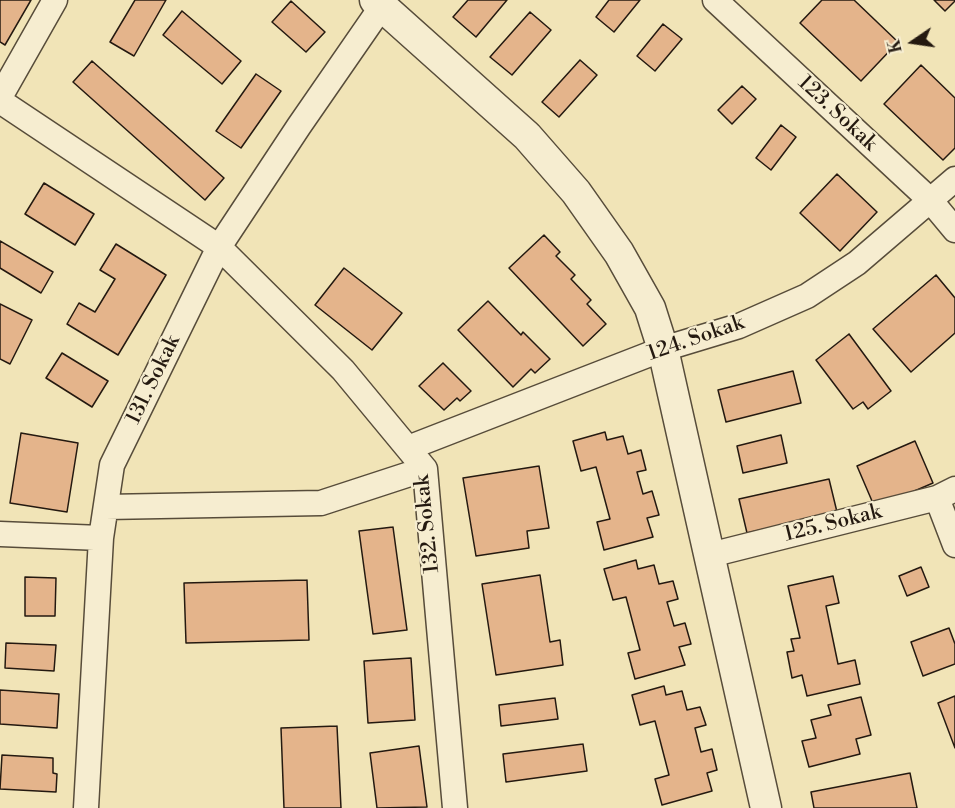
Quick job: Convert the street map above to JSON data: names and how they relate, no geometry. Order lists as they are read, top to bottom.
{
  "streets": {
    "street": [
      "123. Sokak",
      "124. Sokak",
      "131. Sokak",
      "132. Sokak",
      "125. Sokak"
    ]
  },
  "crossings": [
    ["123. Sokak", "124. Sokak"],
    ["124. Sokak", "132. Sokak"],
    ["131. Sokak", "132. Sokak"]
  ],
  "north": "left"
}
